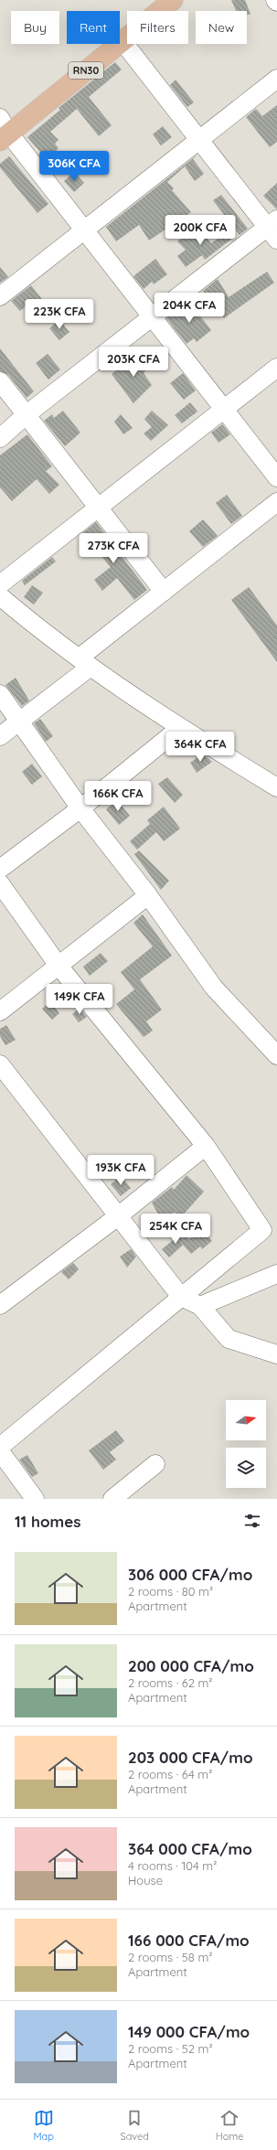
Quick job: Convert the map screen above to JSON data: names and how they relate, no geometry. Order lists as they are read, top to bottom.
{
  "streets": {
    "main road": ["RN30"]
  },
  "north": "right",
  "page": {
    "chip": [
      "Buy",
      "Rent",
      "Filters",
      "New"
    ],
    "price": [
      "306K CFA",
      "200K CFA",
      "204K CFA",
      "223K CFA",
      "203K CFA",
      "273K CFA",
      "364K CFA",
      "166K CFA",
      "149K CFA",
      "193K CFA",
      "254K CFA"
    ],
    "heading": "11 homes",
    "list": [
      {
        "name": "306 000 CFA/mo",
        "note": "2 rooms · 80 m² · Apartment"
      },
      {
        "name": "200 000 CFA/mo",
        "note": "2 rooms · 62 m² · Apartment"
      },
      {
        "name": "203 000 CFA/mo",
        "note": "2 rooms · 64 m² · Apartment"
      },
      {
        "name": "364 000 CFA/mo",
        "note": "4 rooms · 104 m² · House"
      },
      {
        "name": "166 000 CFA/mo",
        "note": "2 rooms · 58 m² · Apartment"
      },
      {
        "name": "149 000 CFA/mo",
        "note": "2 rooms · 52 m² · Apartment"
      }
    ],
    "tabs": ["Map", "Saved", "Home"]
  }
}
